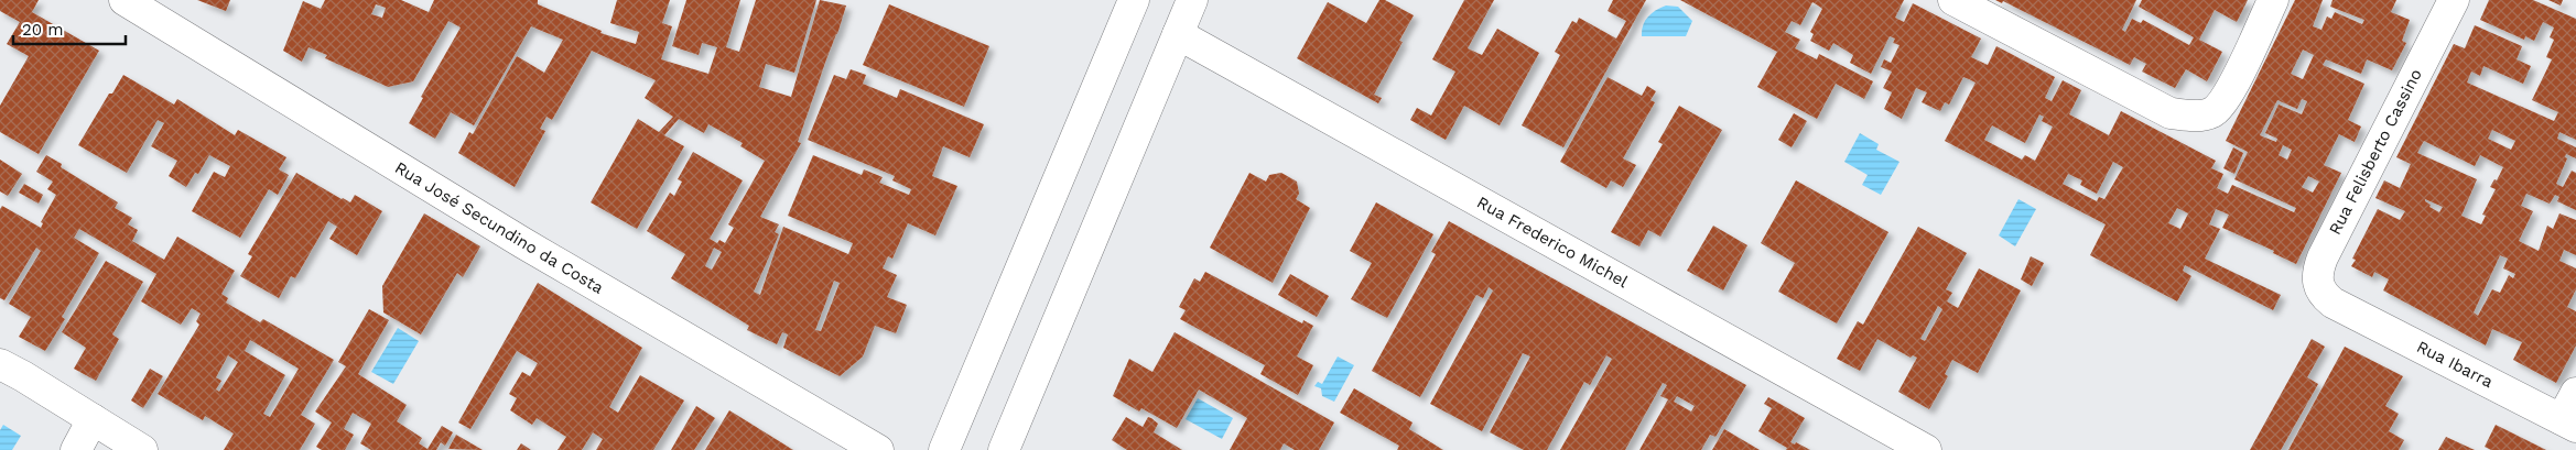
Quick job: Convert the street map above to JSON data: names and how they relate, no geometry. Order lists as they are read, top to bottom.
{
  "streets": {
    "street": [
      "Rua Felisberto Cassino",
      "Rua José Secundino da Costa",
      "Rua Frederico Michel",
      "Rua Ibarra"
    ]
  },
  "crossings": [
    ["Rua Felisberto Cassino", "Rua Ibarra"]
  ],
  "scale_bar": "20 m"
}
